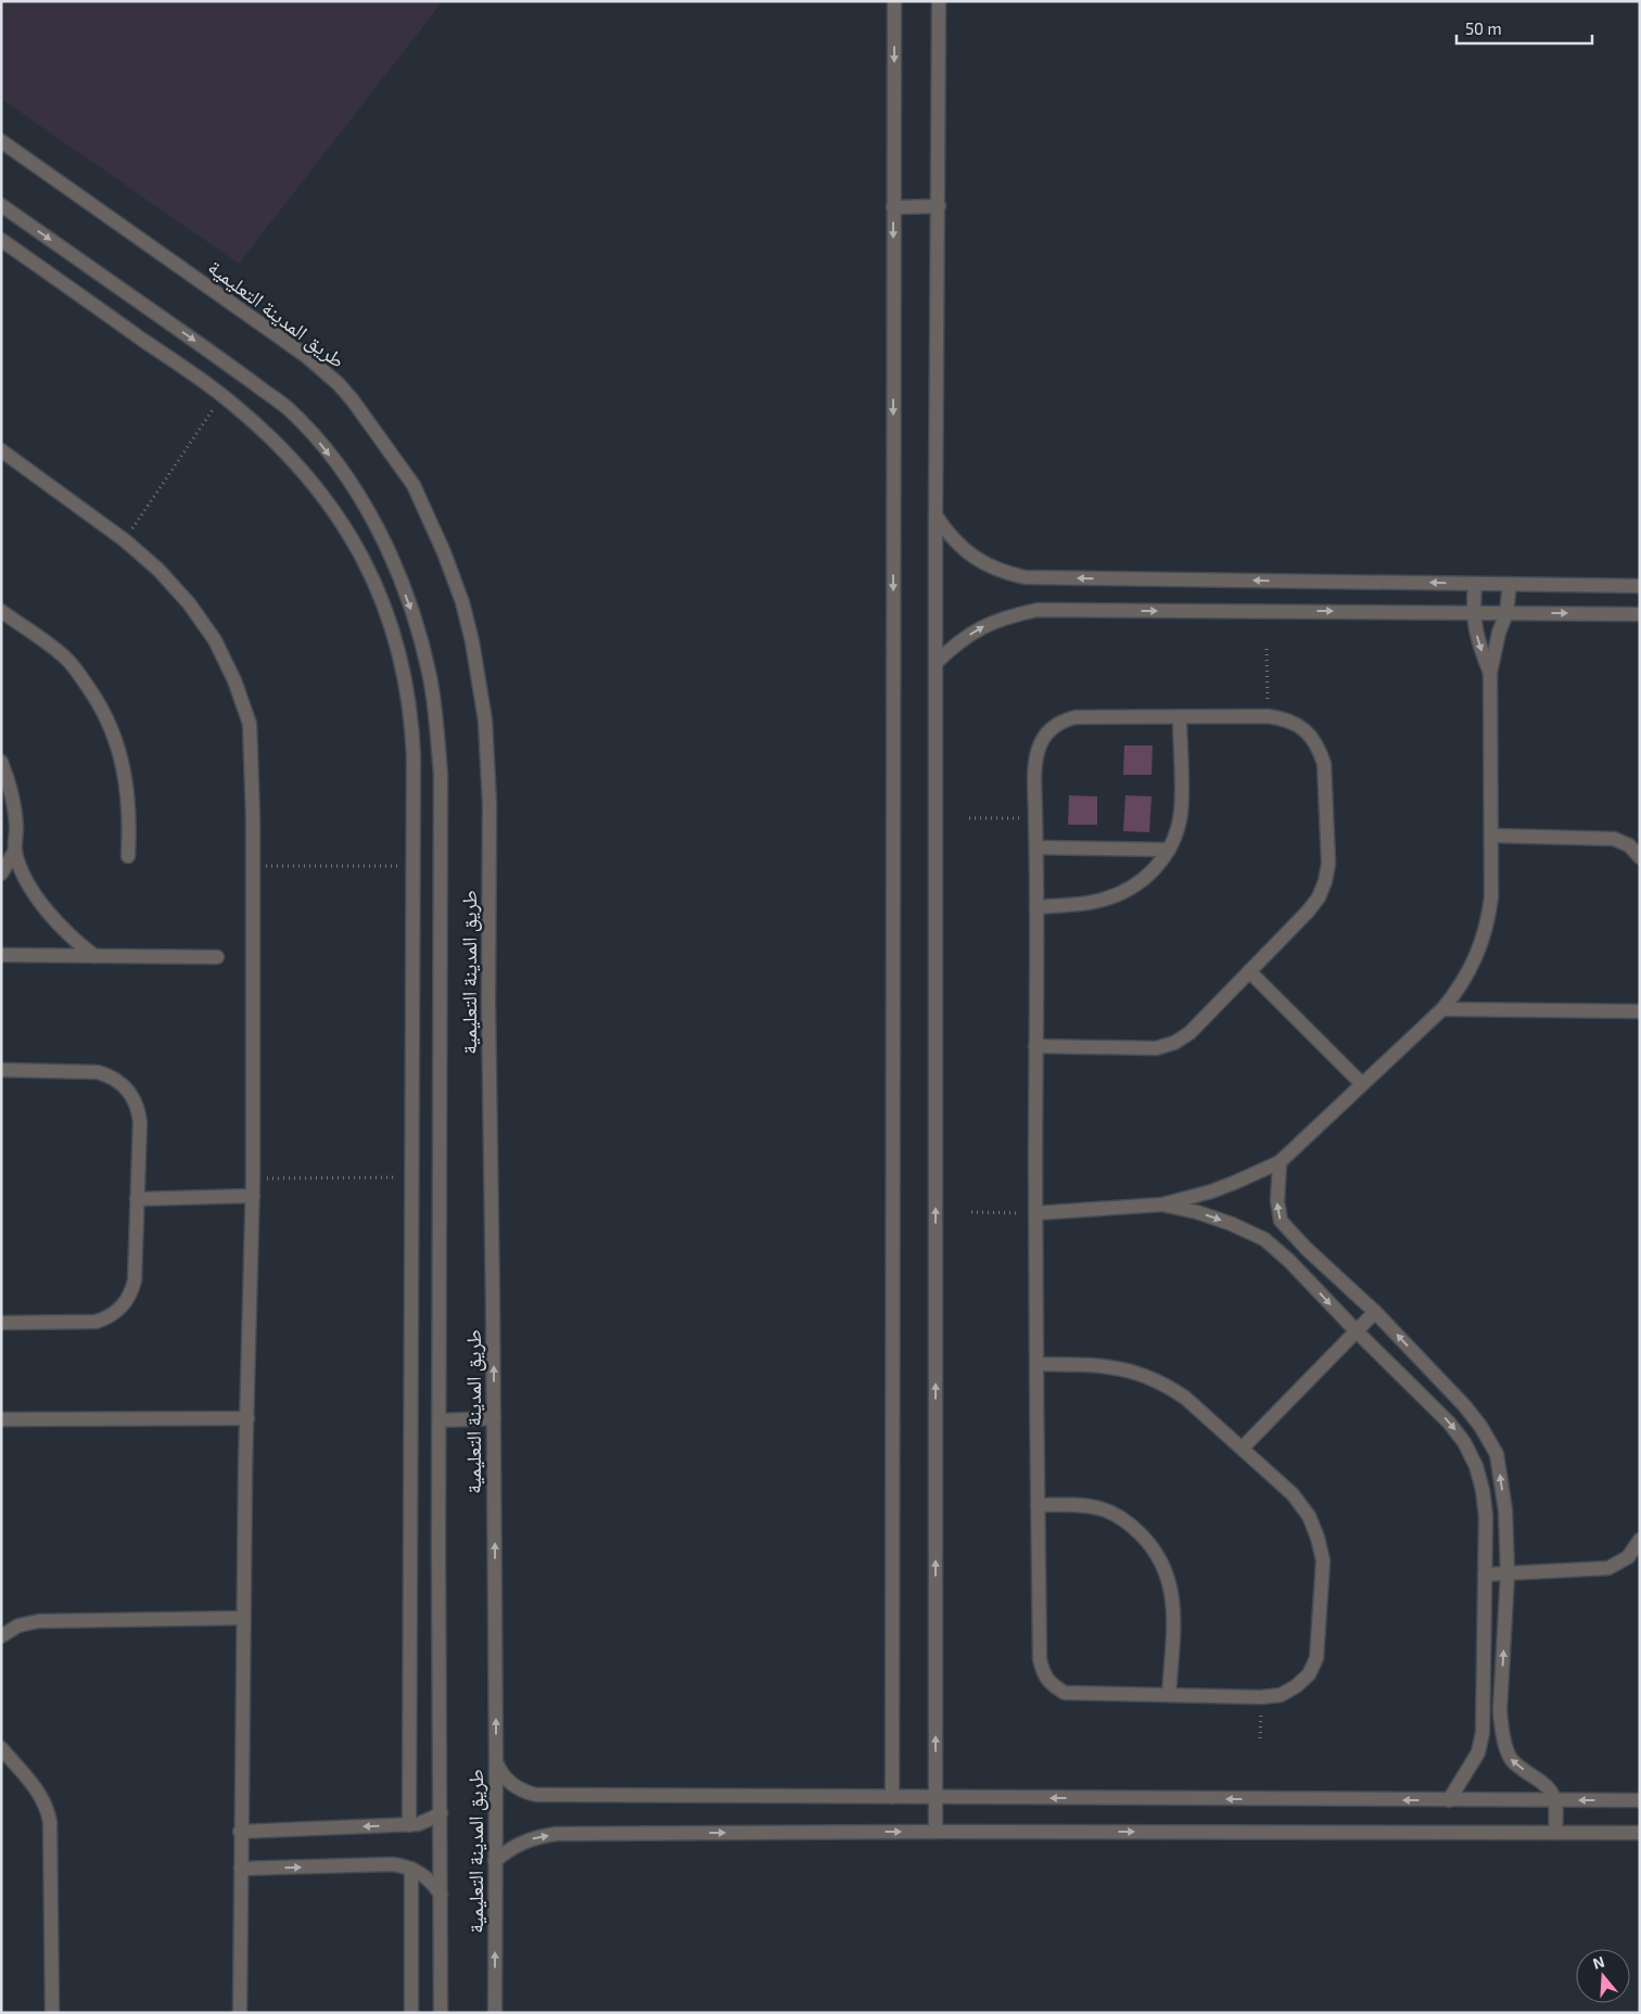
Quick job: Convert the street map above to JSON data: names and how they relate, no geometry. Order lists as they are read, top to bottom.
{
  "streets": {
    "street": ["طريق المدينة التعليمية"]
  },
  "scale_bar": "50 m",
  "north": "top"
}
